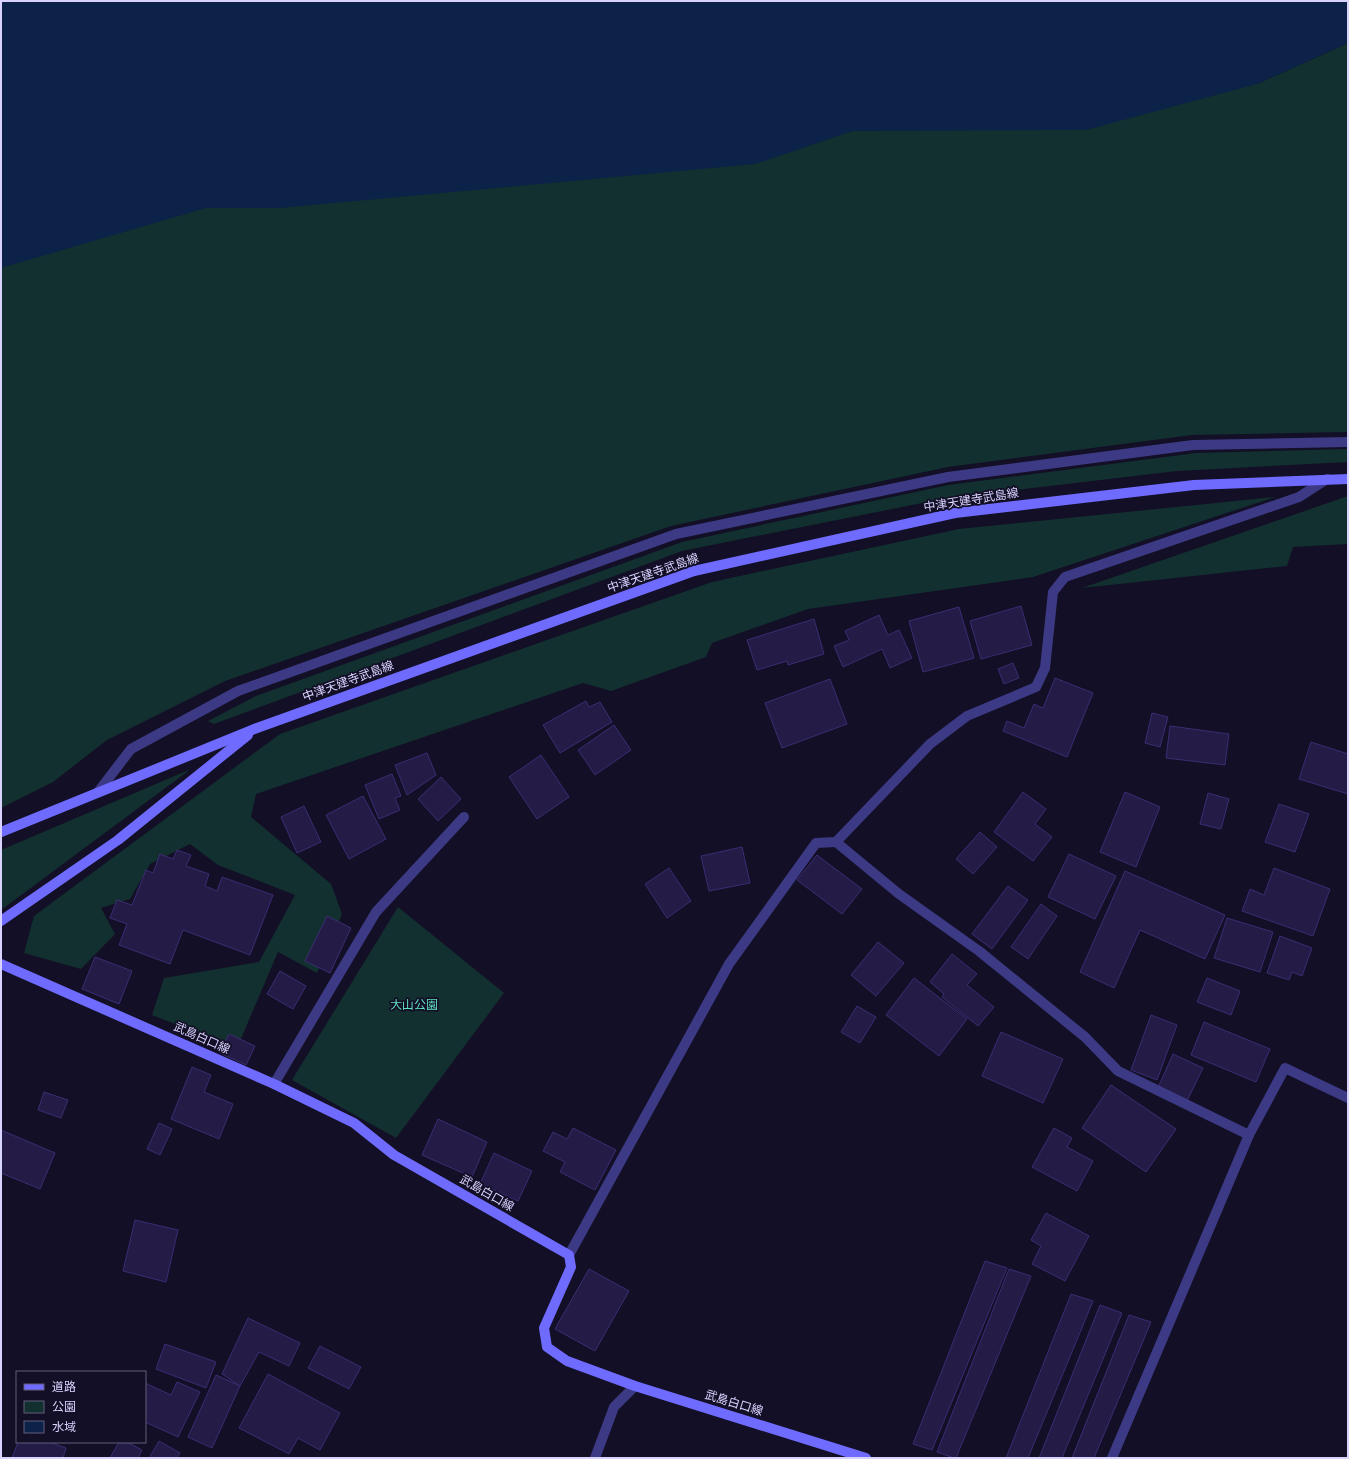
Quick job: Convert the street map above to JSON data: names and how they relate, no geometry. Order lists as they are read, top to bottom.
{
  "streets": {
    "main road": ["中津天建寺武島線", "武島白口線"]
  },
  "parks": ["大山公園"],
  "legend": ["道路", "公園", "水域"]
}
